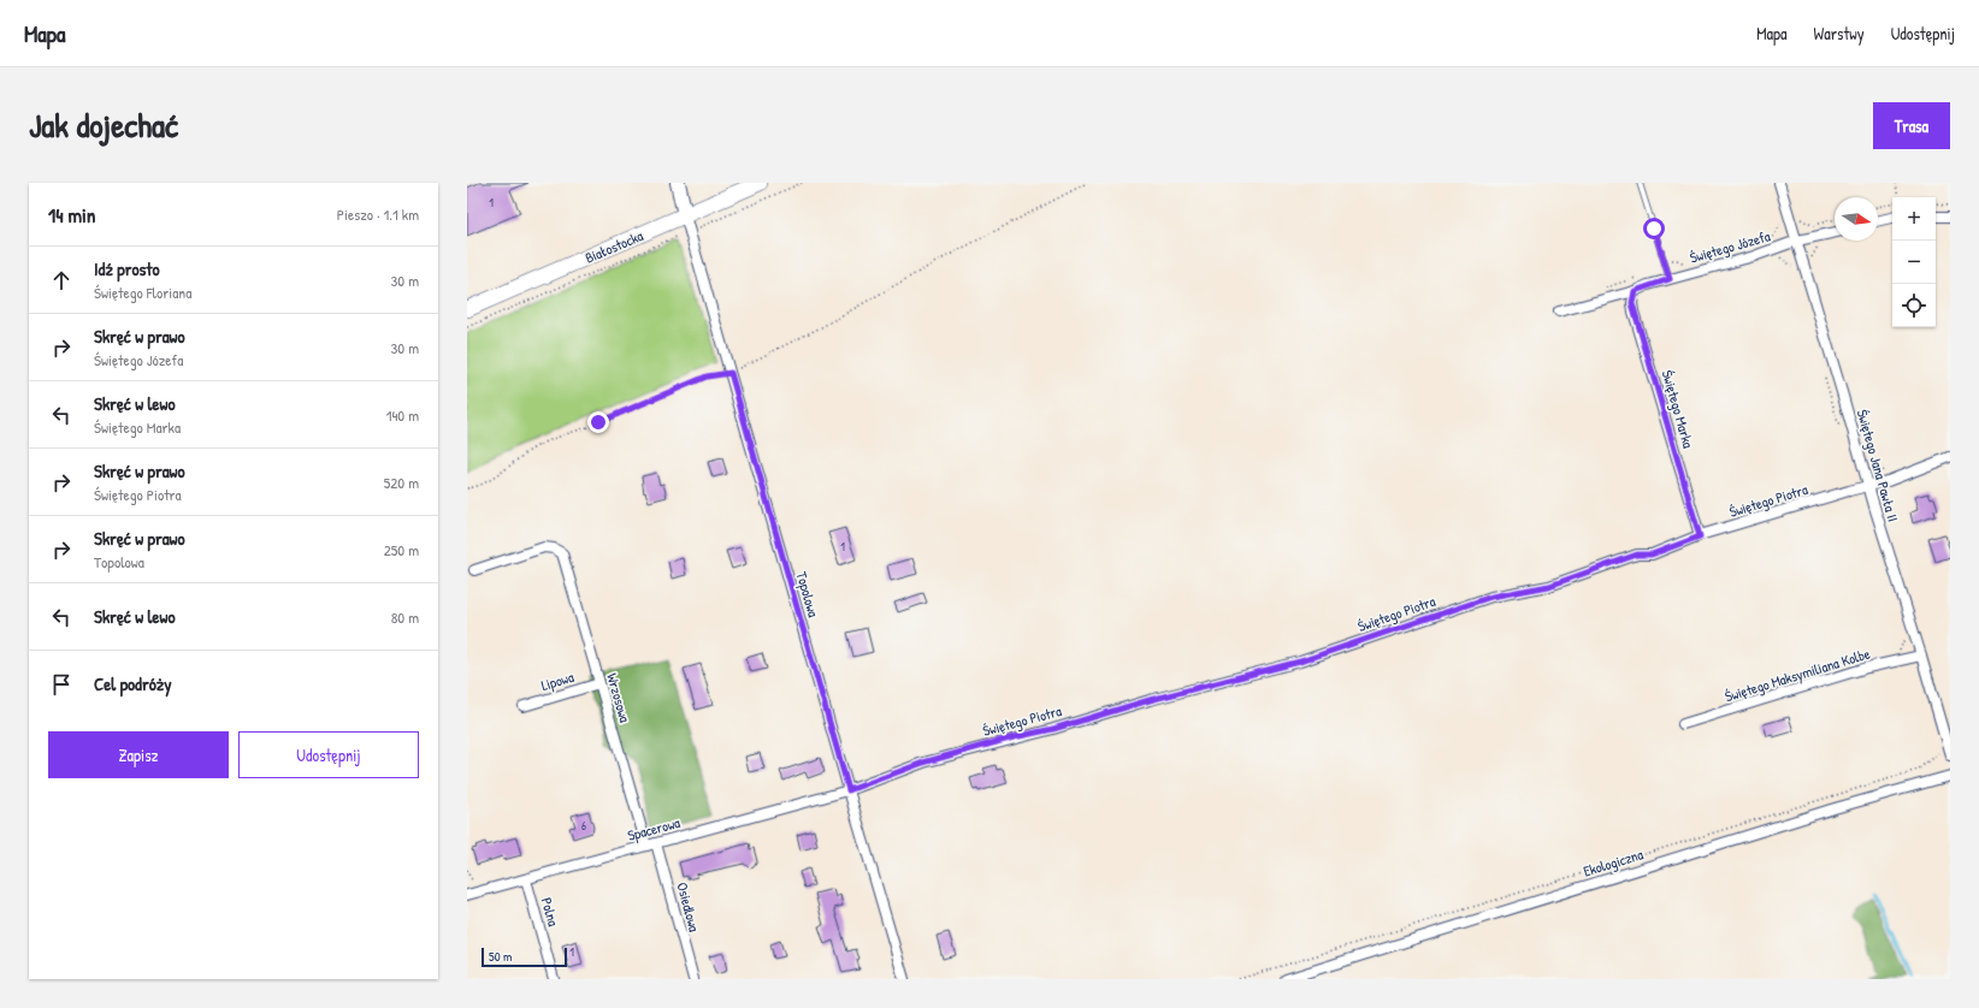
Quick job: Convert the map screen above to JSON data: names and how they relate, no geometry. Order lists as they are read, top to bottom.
{
  "streets": {
    "main road": ["Białostocka"],
    "street": [
      "Świętego Józefa",
      "Świętego Marka",
      "Świętego Jana Pawła II",
      "Świętego Piotra",
      "Topolowa",
      "Świętego Maksymiliana Kolbe",
      "Lipowa",
      "Wrzosowa",
      "Spacerowa",
      "Ekologiczna",
      "Osiedlowa",
      "Polna"
    ]
  },
  "crossings": [
    ["Białostocka", "Topolowa"],
    ["Świętego Józefa", "Świętego Marka"],
    ["Świętego Józefa", "Świętego Jana Pawła II"],
    ["Świętego Marka", "Świętego Piotra"],
    ["Świętego Jana Pawła II", "Świętego Piotra"],
    ["Świętego Jana Pawła II", "Świętego Maksymiliana Kolbe"],
    ["Świętego Piotra", "Topolowa"],
    ["Świętego Piotra", "Spacerowa"],
    ["Topolowa", "Spacerowa"],
    ["Lipowa", "Wrzosowa"],
    ["Wrzosowa", "Spacerowa"],
    ["Spacerowa", "Osiedlowa"],
    ["Spacerowa", "Polna"]
  ],
  "house_numbers": [
    "1",
    "1",
    "6",
    "1"
  ],
  "scale_bar": "50 m",
  "north": "right",
  "page": {
    "header": "Mapa",
    "nav": ["Mapa", "Warstwy", "Udostępnij"],
    "title": "Jak dojechać",
    "buttons": [
      "Trasa",
      ["Zapisz", "Udostępnij"]
    ],
    "heading": ["14 min", "Pieszo · 1.1 km"],
    "map_buttons": ["+", "−"],
    "list": [
      ["Idź prosto", "Świętego Floriana", "30 m"],
      ["Skręć w prawo", "Świętego Józefa", "30 m"],
      ["Skręć w lewo", "Świętego Marka", "140 m"],
      ["Skręć w prawo", "Świętego Piotra", "520 m"],
      ["Skręć w prawo", "Topolowa", "250 m"],
      ["Skręć w lewo", "80 m"],
      "Cel podróży"
    ],
    "scale": "50 m"
  }
}
